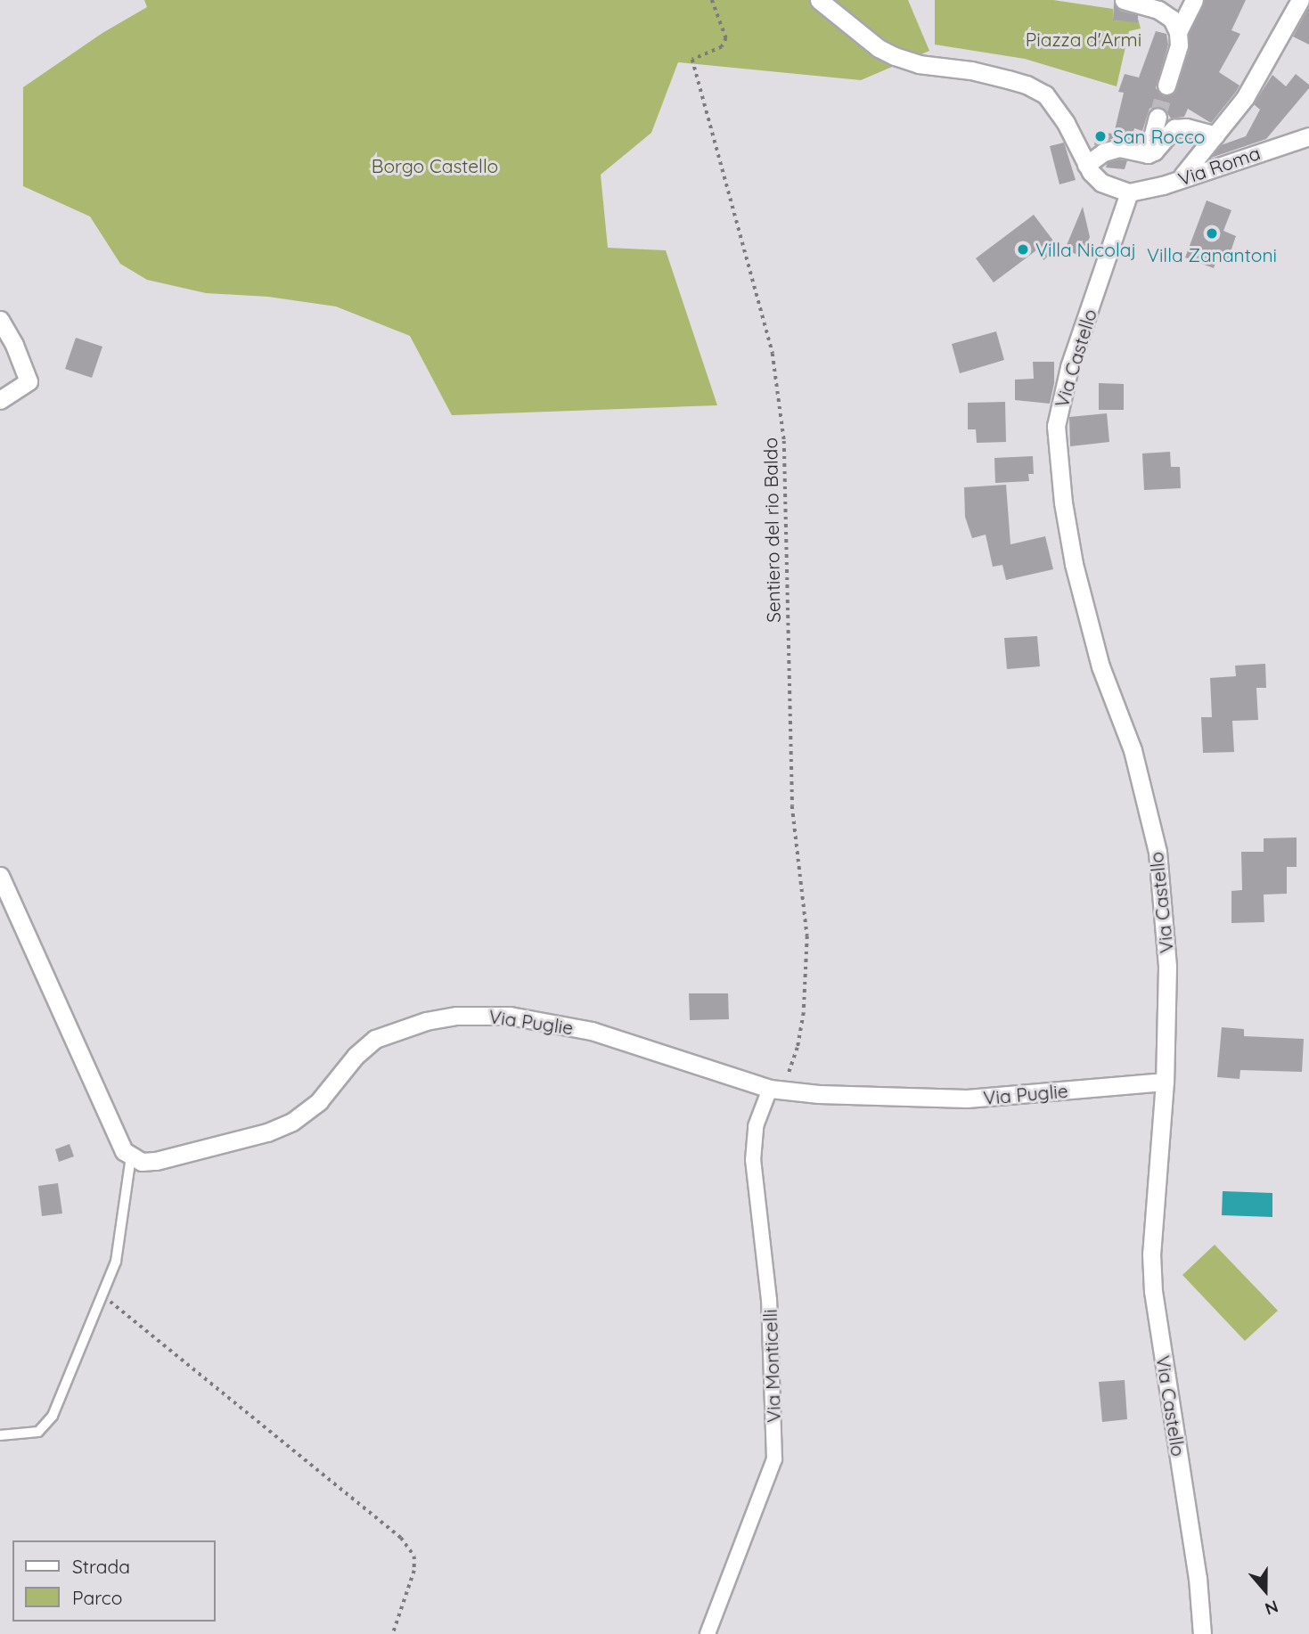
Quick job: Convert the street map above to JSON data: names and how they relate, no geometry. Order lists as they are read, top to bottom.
{
  "streets": {
    "street": [
      "Via Roma",
      "Via Castello",
      "Via Puglie",
      "Via Monticelli"
    ],
    "path": ["Sentiero del rio Baldo"]
  },
  "crossings": [
    ["Via Roma", "Via Castello"],
    ["Via Castello", "Via Puglie"],
    ["Sentiero del rio Baldo", "Via Puglie"],
    ["Sentiero del rio Baldo", "Via Monticelli"],
    ["Via Puglie", "Via Monticelli"]
  ],
  "parks": ["Piazza d'Armi", "Borgo Castello"],
  "places": ["San Rocco", "Villa Zanantoni", "Villa Nicolaj"],
  "legend": ["Strada", "Parco"],
  "north": "bottom"
}
